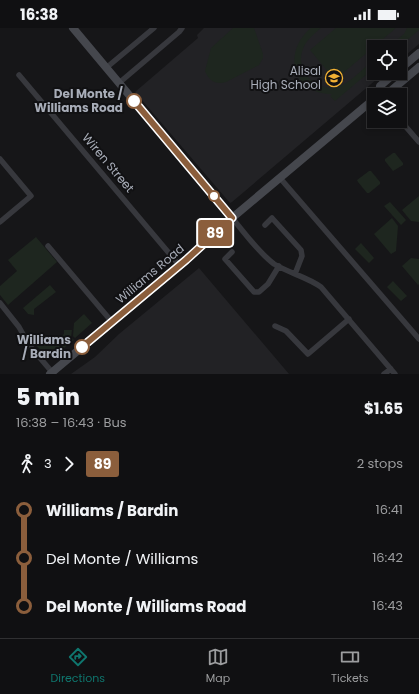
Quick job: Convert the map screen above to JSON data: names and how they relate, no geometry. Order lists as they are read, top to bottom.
{
  "streets": {
    "main road": ["Williams Road"],
    "street": ["Wiren Street"]
  },
  "crossings": [
    ["Wiren Street", "Williams Road"]
  ],
  "places": {
    "school or university": ["Alisal High School"],
    "other": ["Del Monte / Williams Road", "Williams / Bardin"]
  },
  "lines": ["bus line 89"],
  "page": {
    "status": "16:38",
    "on_map": "89",
    "heading": ["5 min", "16:38 – 16:43 · Bus", "$1.65"],
    "legs": ["3", "89", "2 stops"],
    "list": [
      {
        "name": "Williams / Bardin",
        "value": "16:41"
      },
      {
        "name": "Del Monte / Williams",
        "value": "16:42"
      },
      {
        "name": "Del Monte / Williams Road",
        "value": "16:43"
      }
    ],
    "tabs": ["Directions", "Map", "Tickets"]
  }
}
